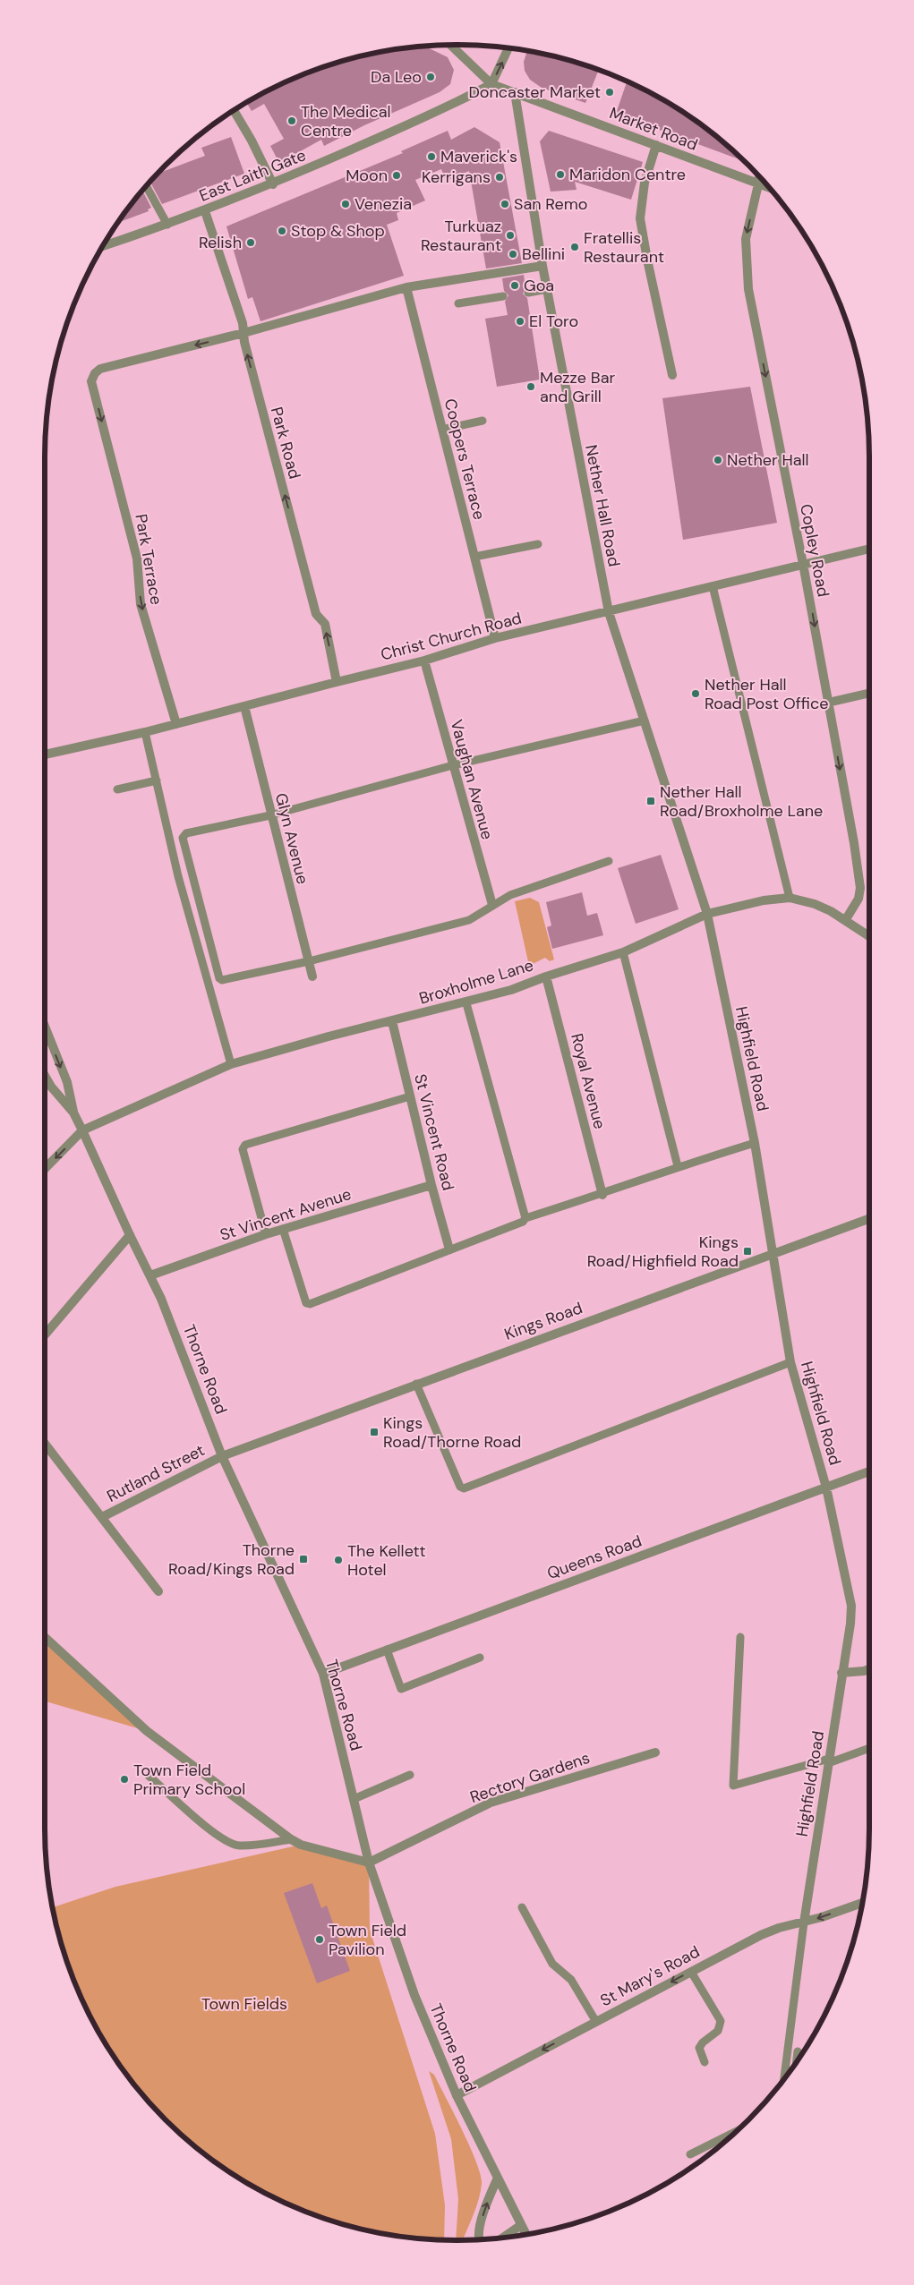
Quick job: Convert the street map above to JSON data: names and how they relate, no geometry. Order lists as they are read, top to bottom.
{
  "streets": {
    "street": [
      "Market Road",
      "East Laith Gate",
      "Park Road",
      "Coopers Terrace",
      "Nether Hall Road",
      "Copley Road",
      "Park Terrace",
      "Christ Church Road",
      "Vaughan Avenue",
      "Glyn Avenue",
      "Broxholme Lane",
      "Highfield Road",
      "Royal Avenue",
      "St Vincent Road",
      "St Vincent Avenue",
      "Kings Road",
      "Thorne Road",
      "Rutland Street",
      "Queens Road",
      "Rectory Gardens",
      "St Mary's Road"
    ]
  },
  "crossings": [
    ["Market Road", "East Laith Gate"],
    ["Market Road", "Nether Hall Road"],
    ["Market Road", "Copley Road"],
    ["East Laith Gate", "Park Road"],
    ["Park Road", "Park Terrace"],
    ["Park Road", "Christ Church Road"],
    ["Coopers Terrace", "Christ Church Road"],
    ["Nether Hall Road", "Christ Church Road"],
    ["Nether Hall Road", "Broxholme Lane"],
    ["Nether Hall Road", "Highfield Road"],
    ["Copley Road", "Christ Church Road"],
    ["Copley Road", "Broxholme Lane"],
    ["Park Terrace", "Christ Church Road"],
    ["Christ Church Road", "Vaughan Avenue"],
    ["Christ Church Road", "Glyn Avenue"],
    ["Broxholme Lane", "Highfield Road"],
    ["Broxholme Lane", "Royal Avenue"],
    ["Broxholme Lane", "St Vincent Road"],
    ["Broxholme Lane", "Thorne Road"],
    ["Highfield Road", "Kings Road"],
    ["Highfield Road", "Queens Road"],
    ["Highfield Road", "St Mary's Road"],
    ["St Vincent Road", "St Vincent Avenue"],
    ["St Vincent Avenue", "Thorne Road"],
    ["Kings Road", "Thorne Road"],
    ["Kings Road", "Rutland Street"],
    ["Thorne Road", "Rutland Street"],
    ["Thorne Road", "Queens Road"],
    ["Thorne Road", "Rectory Gardens"],
    ["Thorne Road", "St Mary's Road"]
  ],
  "one_way": ["Park Road", "Copley Road", "St Mary's Road"],
  "parks": ["Town Fields"],
  "places": {
    "other": [
      "Da Leo",
      "Doncaster Market",
      "The Medical Centre",
      "Maverick's",
      "Maridon Centre",
      "Moon",
      "Kerrigans",
      "Venezia",
      "San Remo",
      "Stop & Shop",
      "Turkuaz Restaurant",
      "Relish",
      "Fratellis Restaurant",
      "Bellini",
      "Goa",
      "El Toro",
      "Mezze Bar and Grill",
      "Nether Hall",
      "Nether Hall Road Post Office",
      "The Kellett Hotel",
      "Town Field Primary School",
      "Town Field Pavilion"
    ],
    "transit": [
      "Nether Hall Road/Broxholme Lane",
      "Kings Road/Highfield Road",
      "Kings Road/Thorne Road",
      "Thorne Road/Kings Road"
    ]
  }
}
